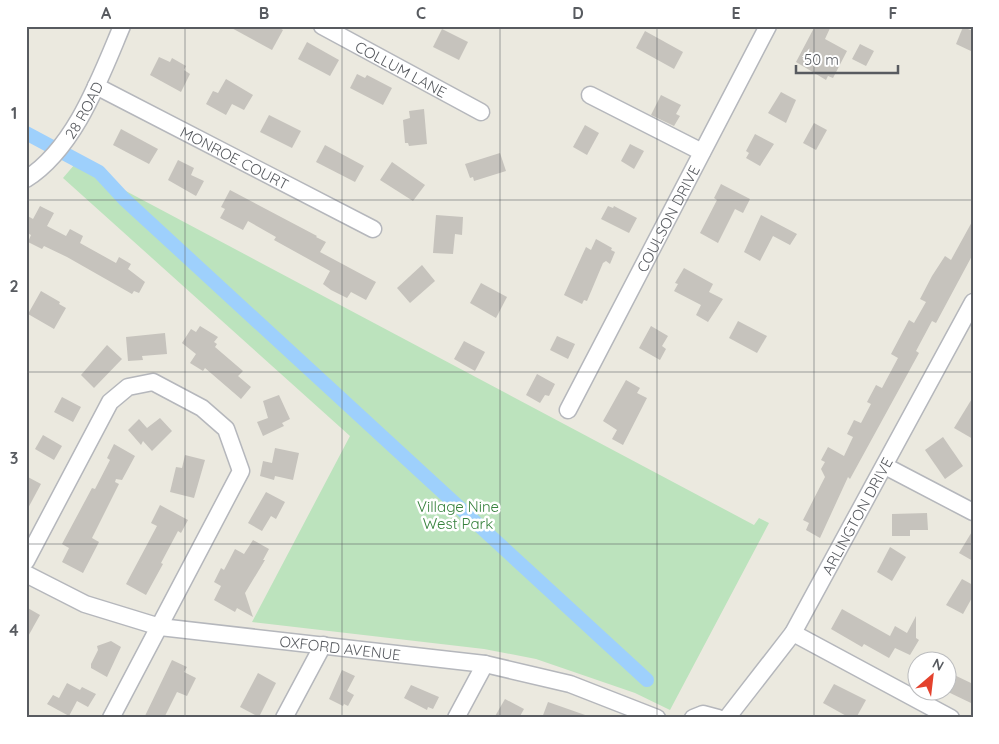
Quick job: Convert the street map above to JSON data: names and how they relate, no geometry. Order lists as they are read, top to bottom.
{
  "streets": {
    "street": [
      "COLLUM LANE",
      "28 ROAD",
      "MONROE COURT",
      "COULSON DRIVE",
      "ARLINGTON DRIVE",
      "OXFORD AVENUE"
    ]
  },
  "crossings": [
    ["28 ROAD", "MONROE COURT"]
  ],
  "parks": ["Village Nine West Park"],
  "scale_bar": "50 m",
  "north": "top right",
  "grid": {
    "columns": [
      "A",
      "B",
      "C",
      "D",
      "E",
      "F"
    ],
    "rows": [
      "1",
      "2",
      "3",
      "4"
    ]
  }
}
